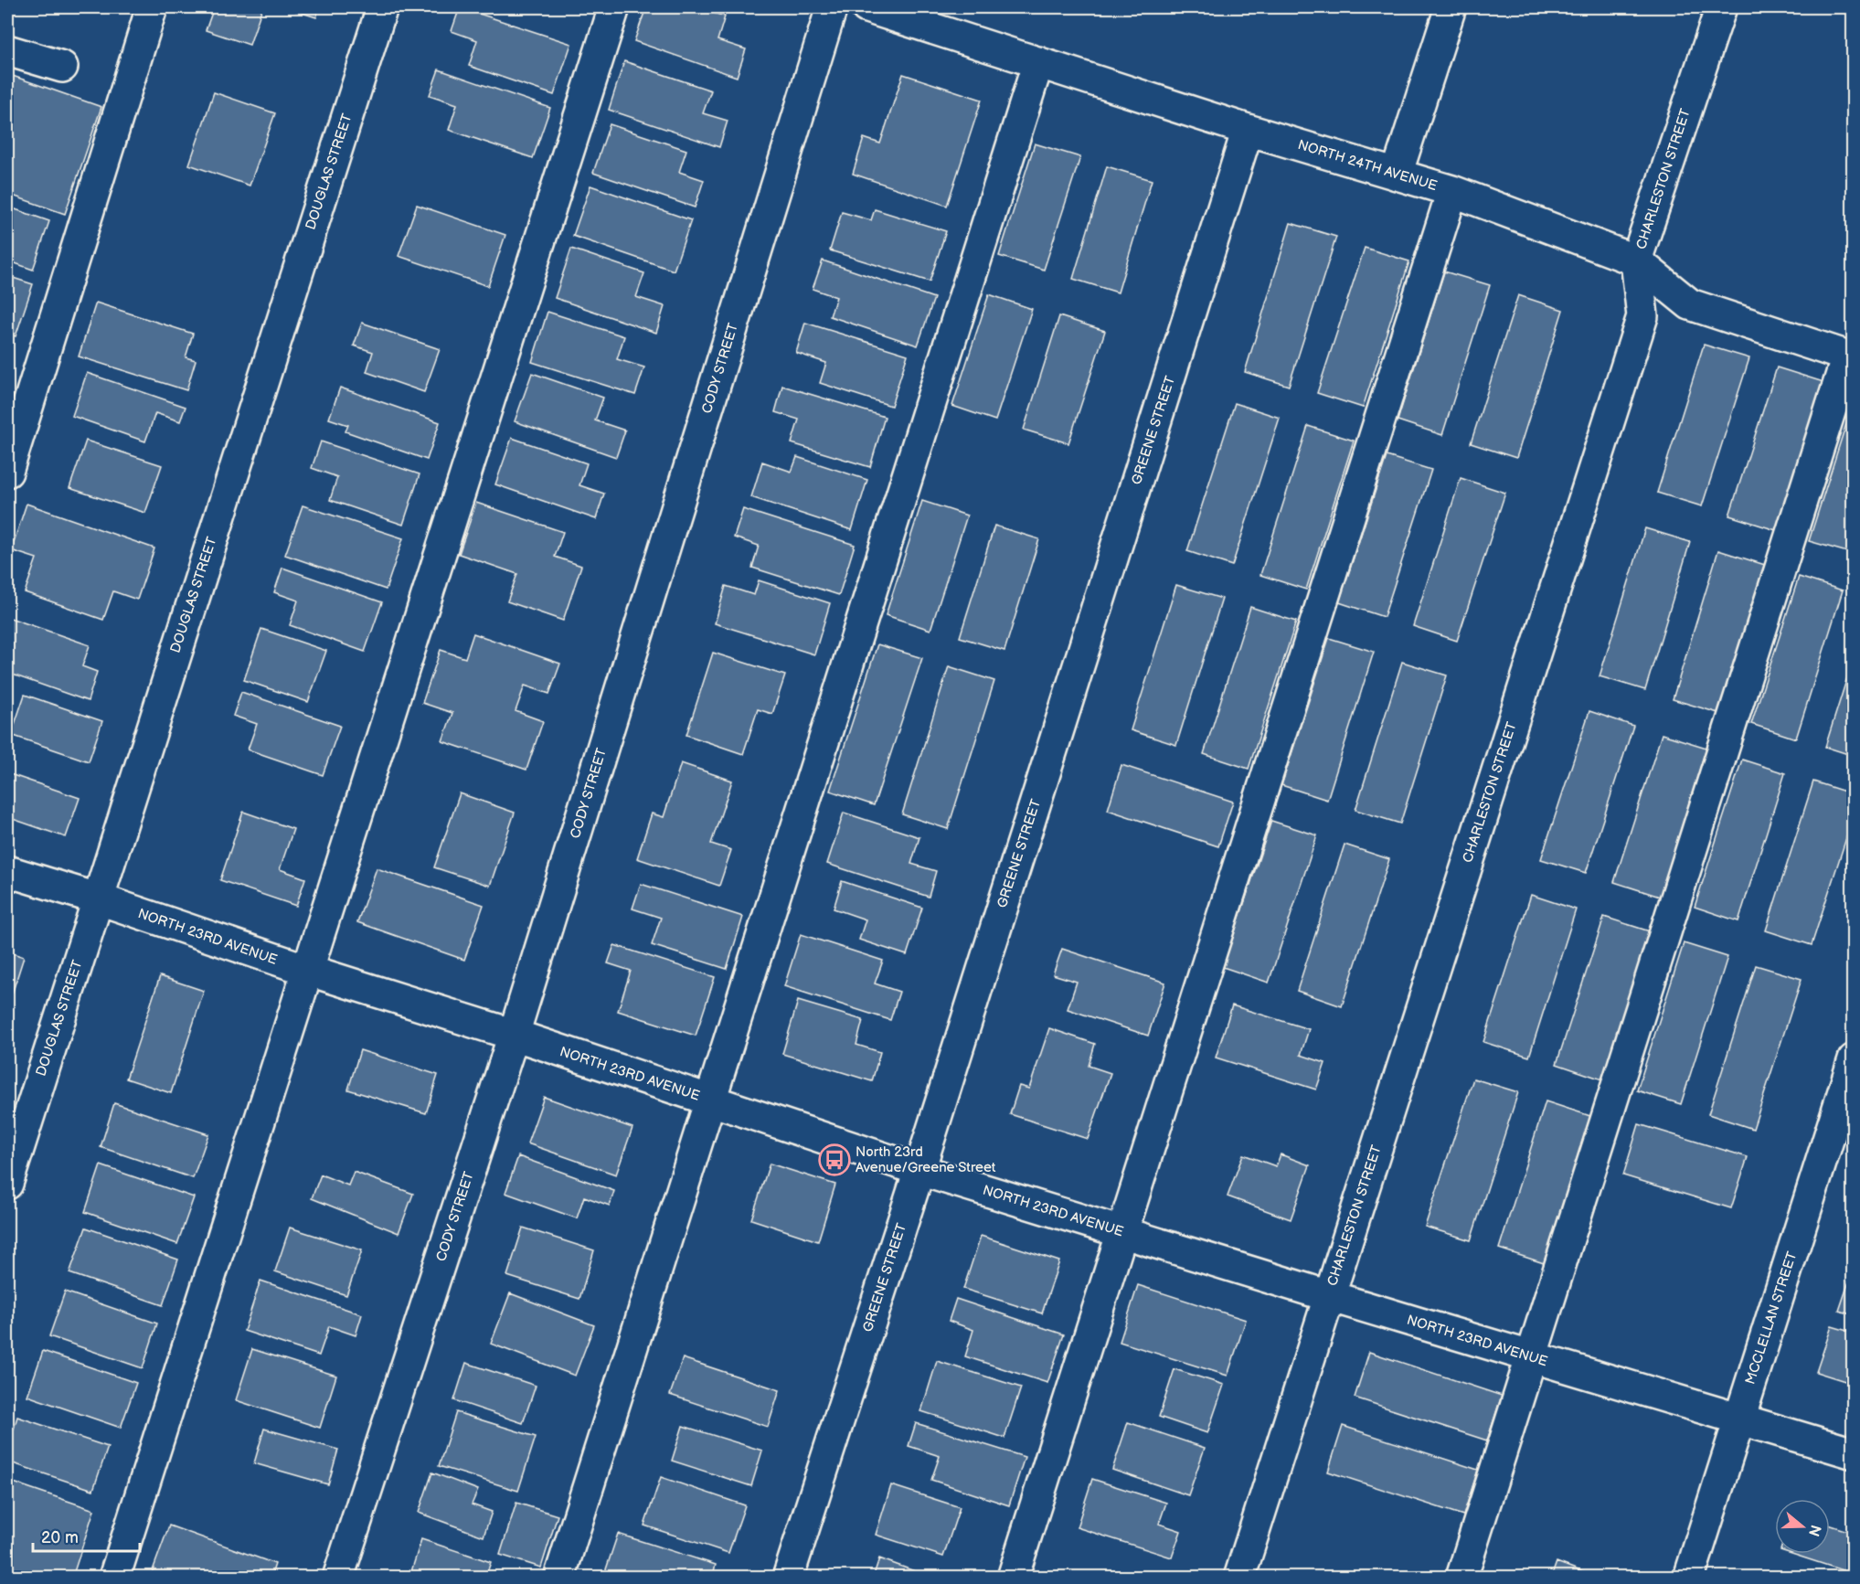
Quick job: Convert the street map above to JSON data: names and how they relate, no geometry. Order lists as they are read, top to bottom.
{
  "streets": {
    "street": [
      "NORTH 24TH AVENUE",
      "DOUGLAS STREET",
      "CHARLESTON STREET",
      "CODY STREET",
      "GREENE STREET",
      "NORTH 23RD AVENUE",
      "MCCLELLAN STREET"
    ]
  },
  "crossings": [
    ["NORTH 24TH AVENUE", "CHARLESTON STREET"],
    ["NORTH 24TH AVENUE", "GREENE STREET"],
    ["DOUGLAS STREET", "NORTH 23RD AVENUE"],
    ["CHARLESTON STREET", "NORTH 23RD AVENUE"],
    ["CODY STREET", "NORTH 23RD AVENUE"],
    ["GREENE STREET", "NORTH 23RD AVENUE"],
    ["NORTH 23RD AVENUE", "MCCLELLAN STREET"]
  ],
  "places": {
    "bus stop": ["North 23rd Avenue/Greene Street"]
  },
  "scale_bar": "20 m",
  "north": "right"
}
